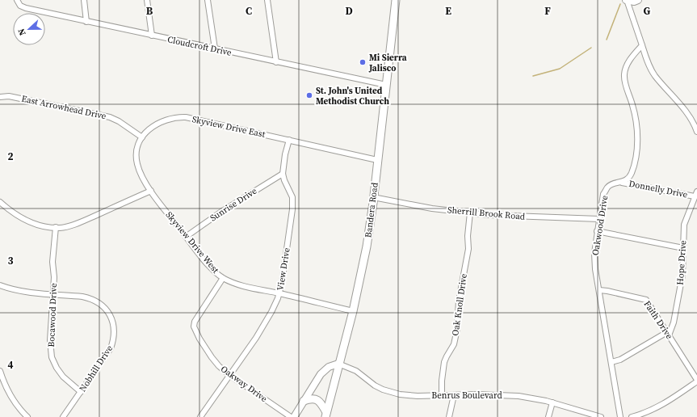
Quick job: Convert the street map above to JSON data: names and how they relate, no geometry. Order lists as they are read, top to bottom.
{
  "streets": {
    "main road": ["Bandera Road"],
    "street": [
      "Cloudcroft Drive",
      "East Arrowhead Drive",
      "Skyview Drive East",
      "Donnelly Drive",
      "Sunrise Drive",
      "Sherrill Brook Road",
      "Oakwood Drive",
      "Skyview Drive West",
      "Hope Drive",
      "View Drive",
      "Oak Knoll Drive",
      "Bocawood Drive",
      "Faith Drive",
      "Nobhill Drive",
      "Oakway Drive",
      "Benrus Boulevard"
    ]
  },
  "crossings": [
    ["Cloudcroft Drive", "Bandera Road"],
    ["East Arrowhead Drive", "Skyview Drive East"],
    ["Skyview Drive East", "Bandera Road"],
    ["Skyview Drive East", "Skyview Drive West"],
    ["Skyview Drive East", "View Drive"],
    ["Donnelly Drive", "Oakwood Drive"],
    ["Donnelly Drive", "Hope Drive"],
    ["Sunrise Drive", "Skyview Drive West"],
    ["Sunrise Drive", "View Drive"],
    ["Bandera Road", "Sherrill Brook Road"],
    ["Bandera Road", "Skyview Drive West"],
    ["Bandera Road", "Benrus Boulevard"],
    ["Sherrill Brook Road", "Oakwood Drive"],
    ["Sherrill Brook Road", "Oak Knoll Drive"],
    ["Oakwood Drive", "Faith Drive"],
    ["Skyview Drive West", "View Drive"],
    ["Skyview Drive West", "Oakway Drive"],
    ["Hope Drive", "Faith Drive"],
    ["View Drive", "Oakway Drive"],
    ["Oak Knoll Drive", "Benrus Boulevard"],
    ["Bocawood Drive", "Nobhill Drive"]
  ],
  "places": ["Mi Sierra Jalisco", "St. John's United Methodist Church"],
  "north": "left",
  "grid": {
    "columns": [
      "B",
      "C",
      "D",
      "E",
      "F",
      "G"
    ],
    "rows": ["2", "3", "4"]
  }
}
